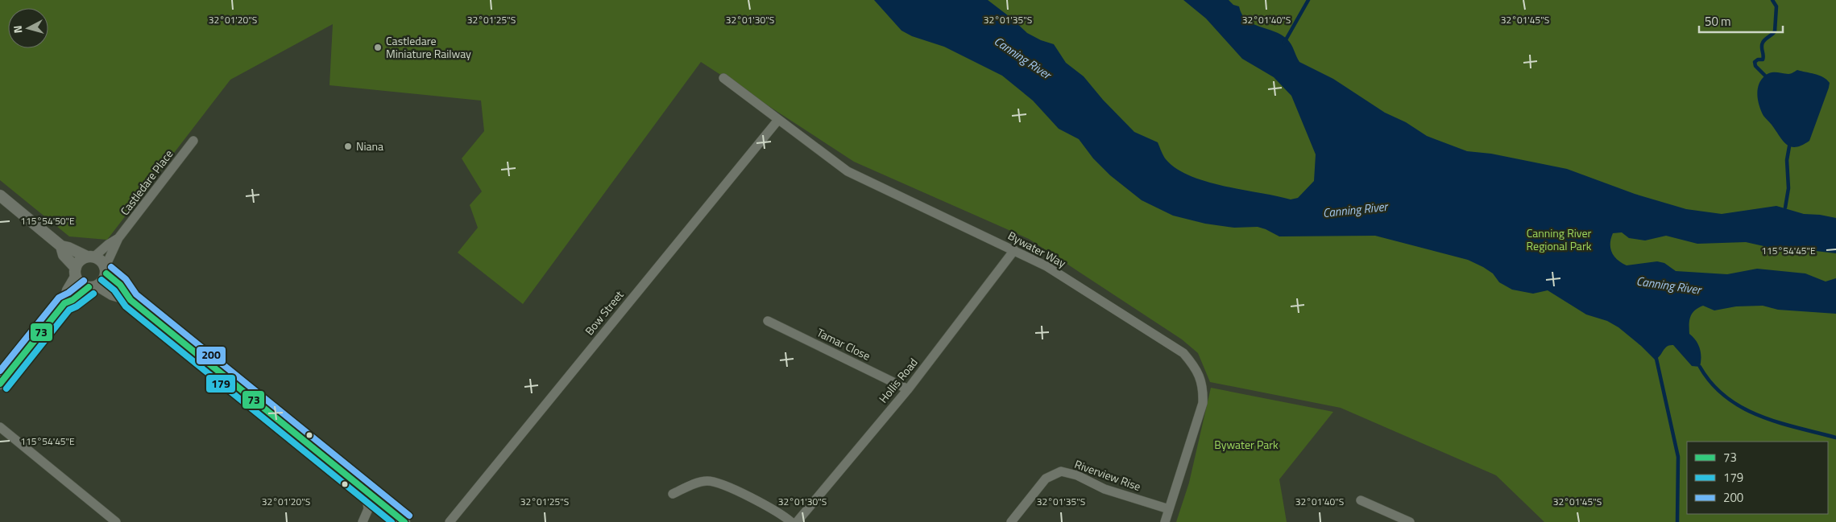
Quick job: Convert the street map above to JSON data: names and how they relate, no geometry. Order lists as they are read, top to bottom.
{
  "streets": {
    "street": [
      "Castledare Place",
      "Bywater Way",
      "Bow Street",
      "Tamar Close",
      "Hollis Road",
      "Riverview Rise"
    ]
  },
  "crossings": [
    ["Bywater Way", "Bow Street"],
    ["Bywater Way", "Hollis Road"],
    ["Bywater Way", "Riverview Rise"],
    ["Tamar Close", "Hollis Road"]
  ],
  "water": ["Canning River"],
  "parks": ["Canning River Regional Park", "Bywater Park"],
  "places": ["Castledare Miniature Railway", "Niana"],
  "lines": ["transit line 200", "transit line 73", "transit line 179"],
  "legend": ["73", "179", "200"],
  "scale_bar": "50 m",
  "north": "left",
  "coordinates": [
    "32°01'20\"S",
    "32°01'25\"S",
    "32°01'30\"S",
    "32°01'35\"S",
    "32°01'40\"S",
    "32°01'45\"S",
    "115°54'50\"E",
    "115°54'45\"E"
  ]
}
